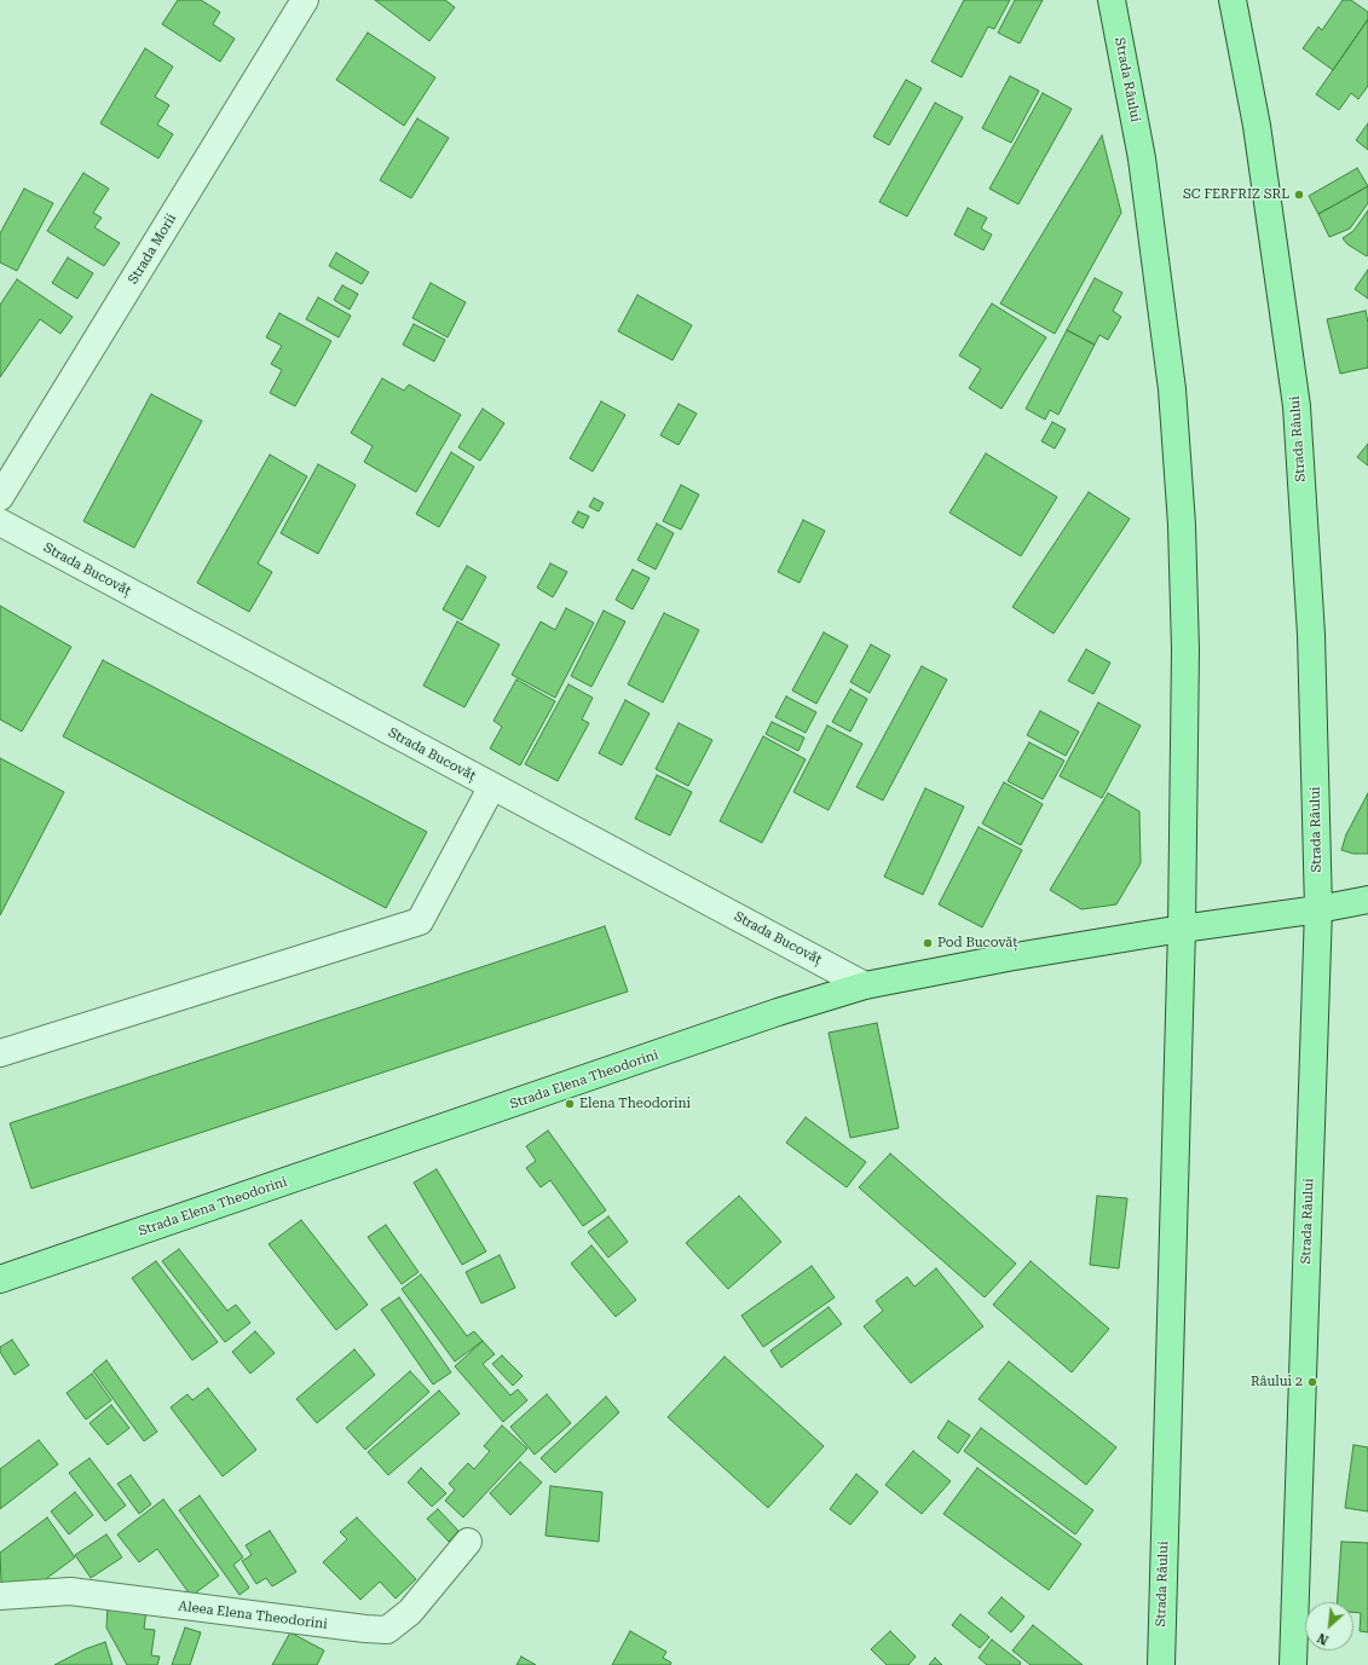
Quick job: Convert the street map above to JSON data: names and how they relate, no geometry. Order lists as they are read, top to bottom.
{
  "streets": {
    "main road": ["Strada Râului", "Strada Elena Theodorini"],
    "street": ["Strada Morii", "Strada Bucovăț", "Aleea Elena Theodorini"]
  },
  "crossings": [
    ["Strada Râului", "Strada Elena Theodorini"],
    ["Strada Bucovăț", "Strada Elena Theodorini"]
  ],
  "places": [
    "SC FERFRIZ SRL",
    "Pod Bucovăț",
    "Elena Theodorini",
    "Râului 2"
  ],
  "north": "bottom left"
}
